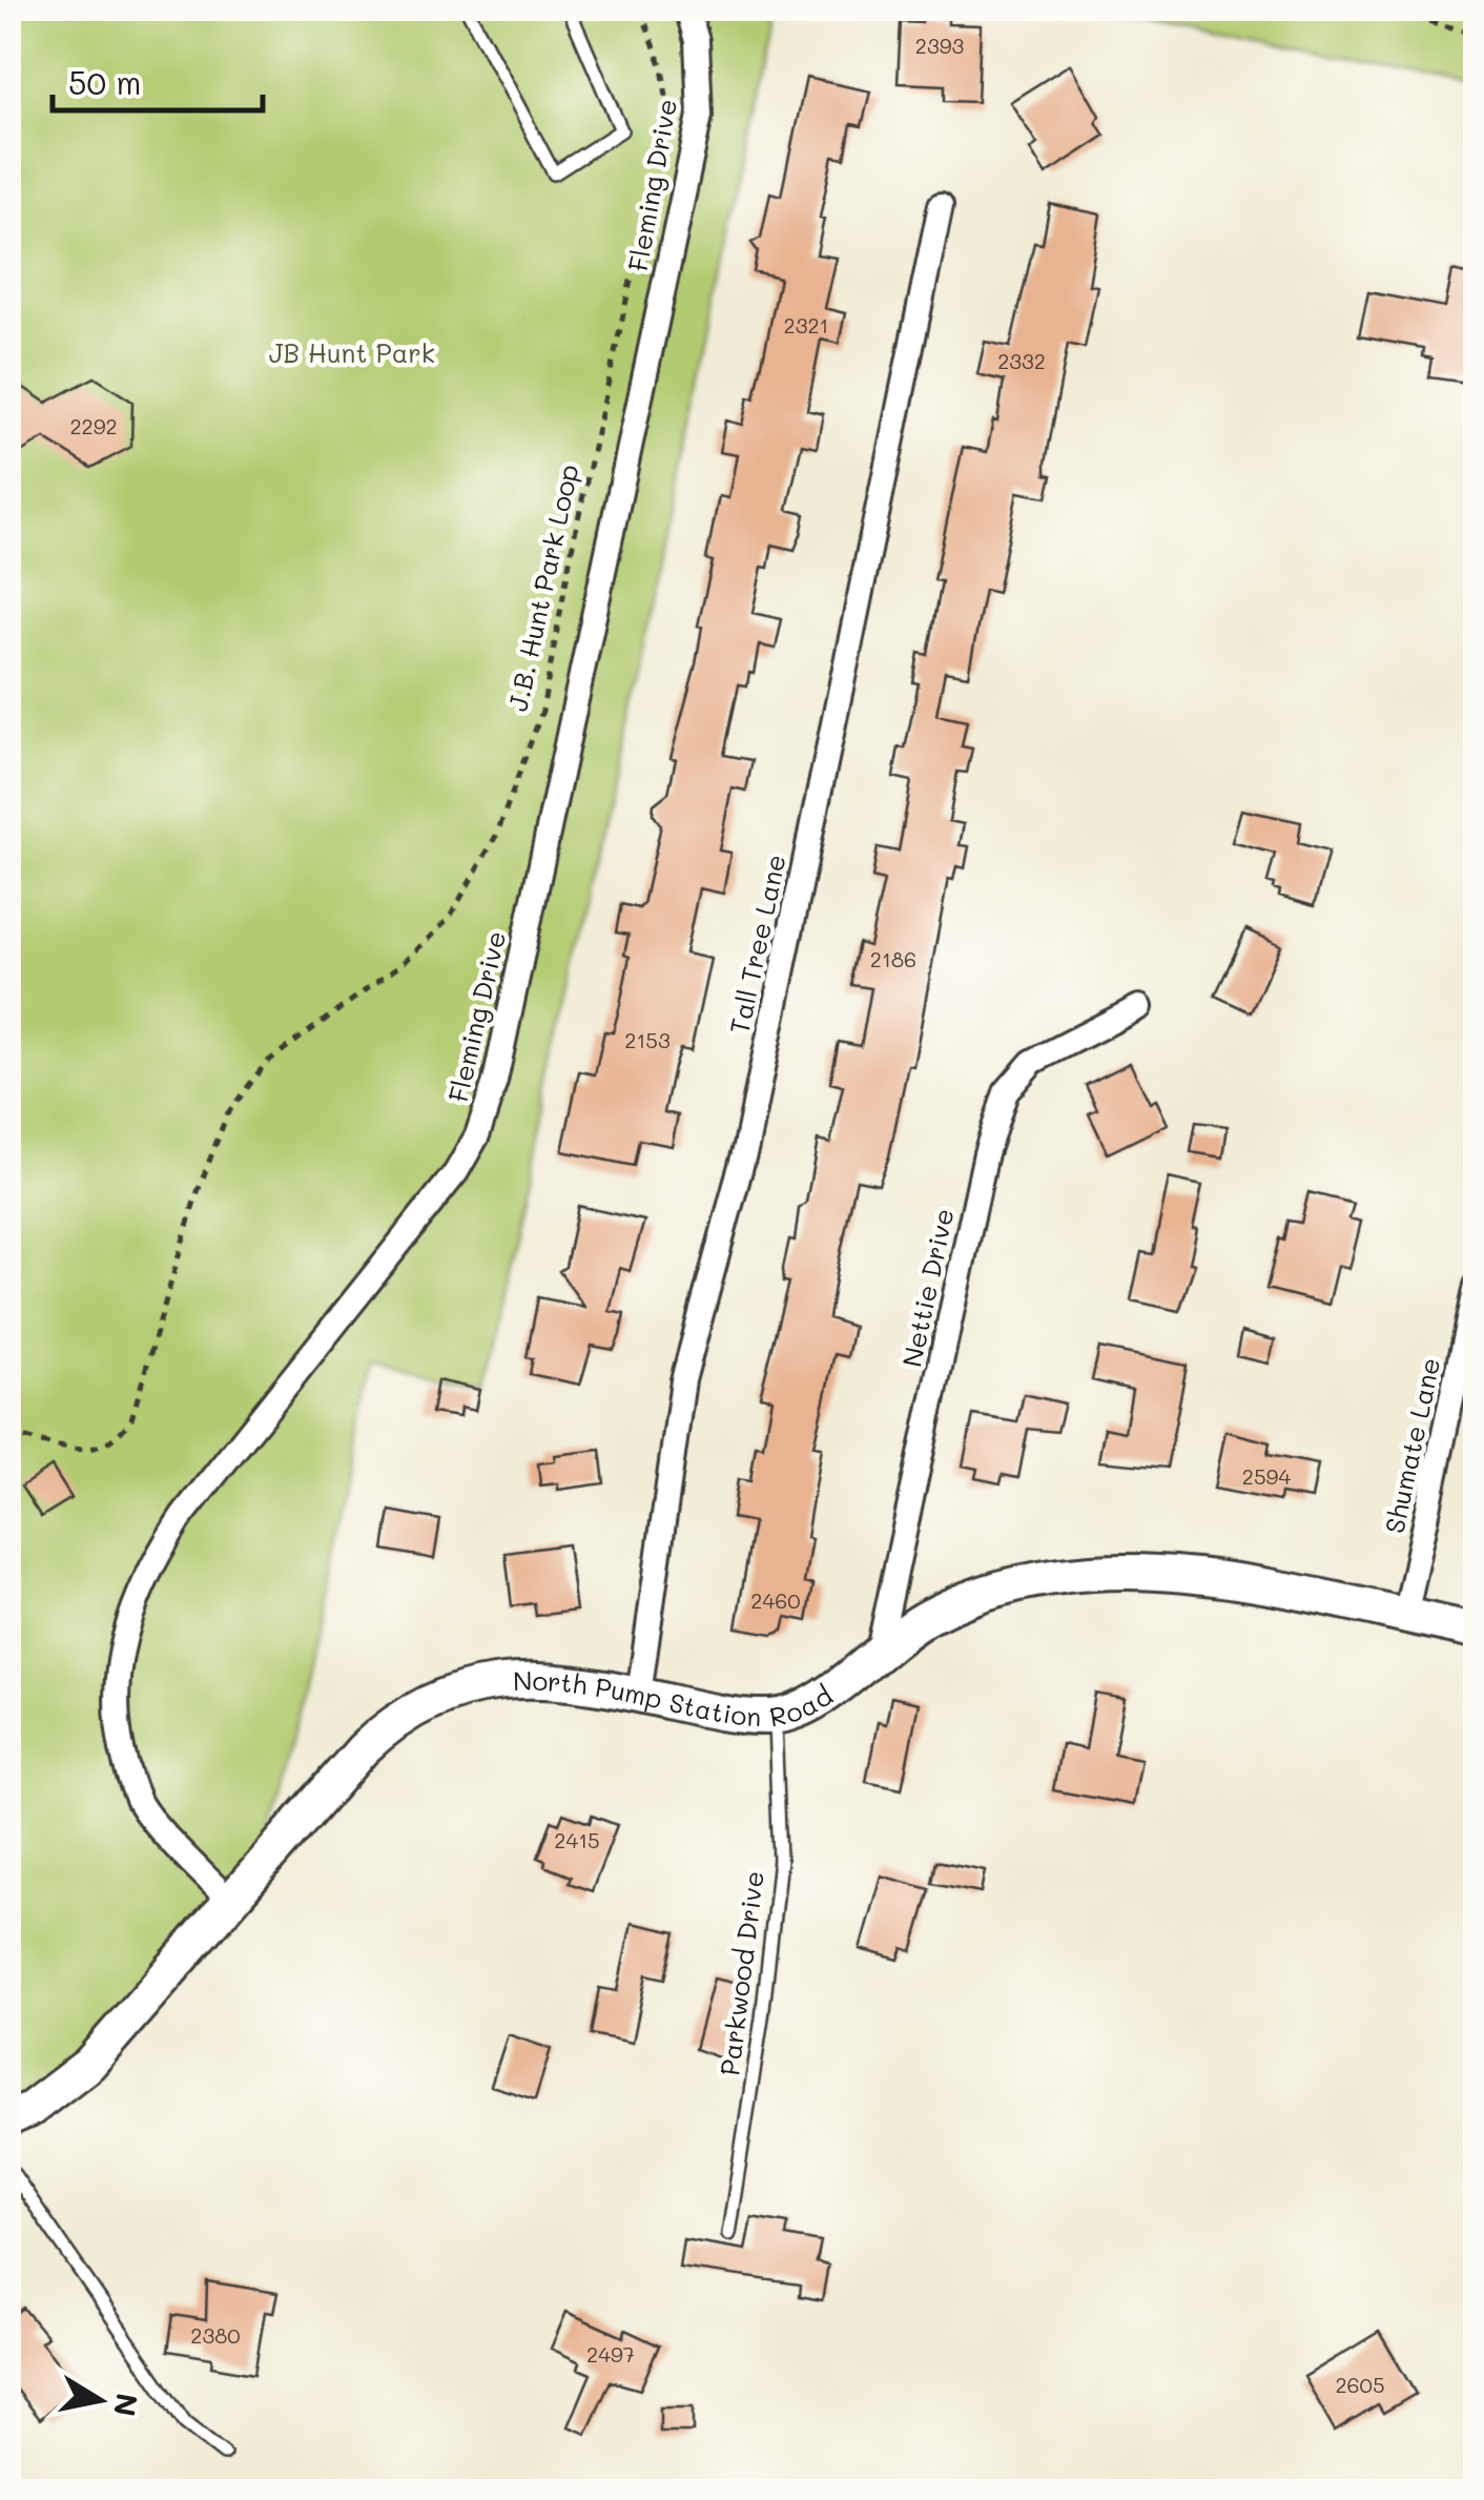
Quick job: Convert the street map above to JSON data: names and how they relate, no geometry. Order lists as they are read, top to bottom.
{
  "streets": {
    "street": [
      "Fleming Drive",
      "Tall Tree Lane",
      "Nettie Drive",
      "Shumate Lane",
      "North Pump Station Road"
    ],
    "lane": ["Parkwood Drive"],
    "path": ["J.B. Hunt Park Loop"]
  },
  "crossings": [
    ["Fleming Drive", "North Pump Station Road"],
    ["Tall Tree Lane", "North Pump Station Road"],
    ["Nettie Drive", "North Pump Station Road"],
    ["Shumate Lane", "North Pump Station Road"],
    ["North Pump Station Road", "Parkwood Drive"]
  ],
  "parks": ["JB Hunt Park"],
  "house_numbers": [
    "2393",
    "2321",
    "2332",
    "2292",
    "2186",
    "2153",
    "2594",
    "2460",
    "2415",
    "2380",
    "2497",
    "2605"
  ],
  "scale_bar": "50 m",
  "north": "right"
}
